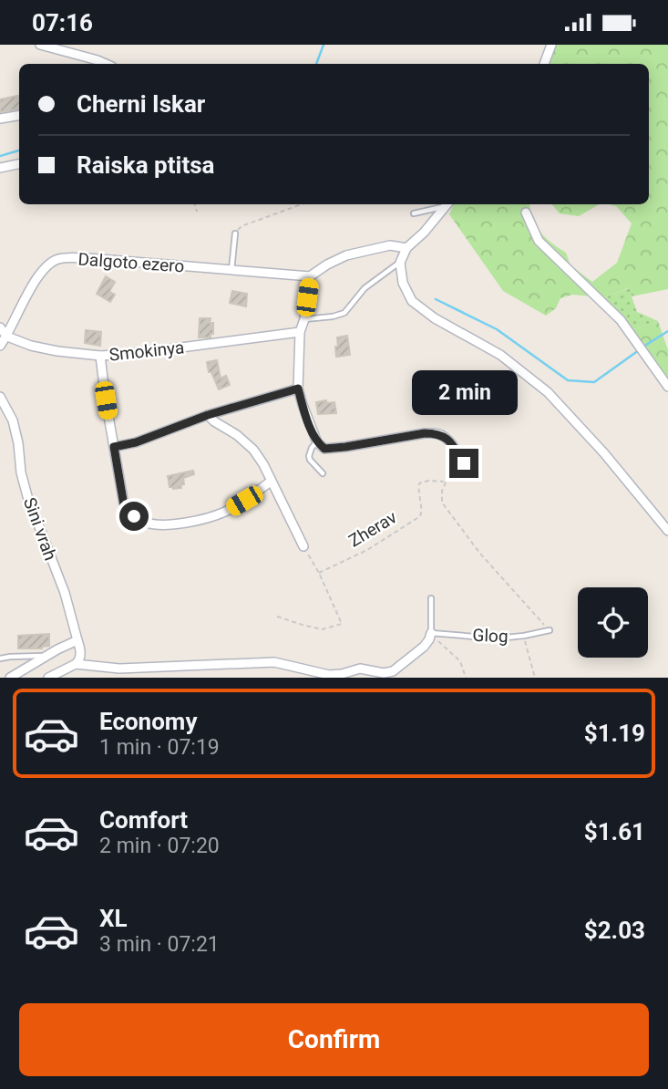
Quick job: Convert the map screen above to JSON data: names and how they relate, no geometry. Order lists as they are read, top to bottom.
{
  "streets": {
    "street": ["Dalgoto ezero", "Smokinya", "Sini vrah"],
    "lane": ["Glog"],
    "path": ["Zherav"]
  },
  "crossings": [
    ["Dalgoto ezero", "Smokinya"]
  ],
  "page": {
    "status": "07:16",
    "banner": ["Cherni Iskar", "Raiska ptitsa"],
    "bubble": "2 min",
    "list": [
      {
        "name": "Economy",
        "note": "1 min · 07:19",
        "value": "$1.19"
      },
      {
        "name": "Comfort",
        "note": "2 min · 07:20",
        "value": "$1.61"
      },
      {
        "name": "XL",
        "note": "3 min · 07:21",
        "value": "$2.03"
      }
    ],
    "buttons": "Confirm"
  }
}
